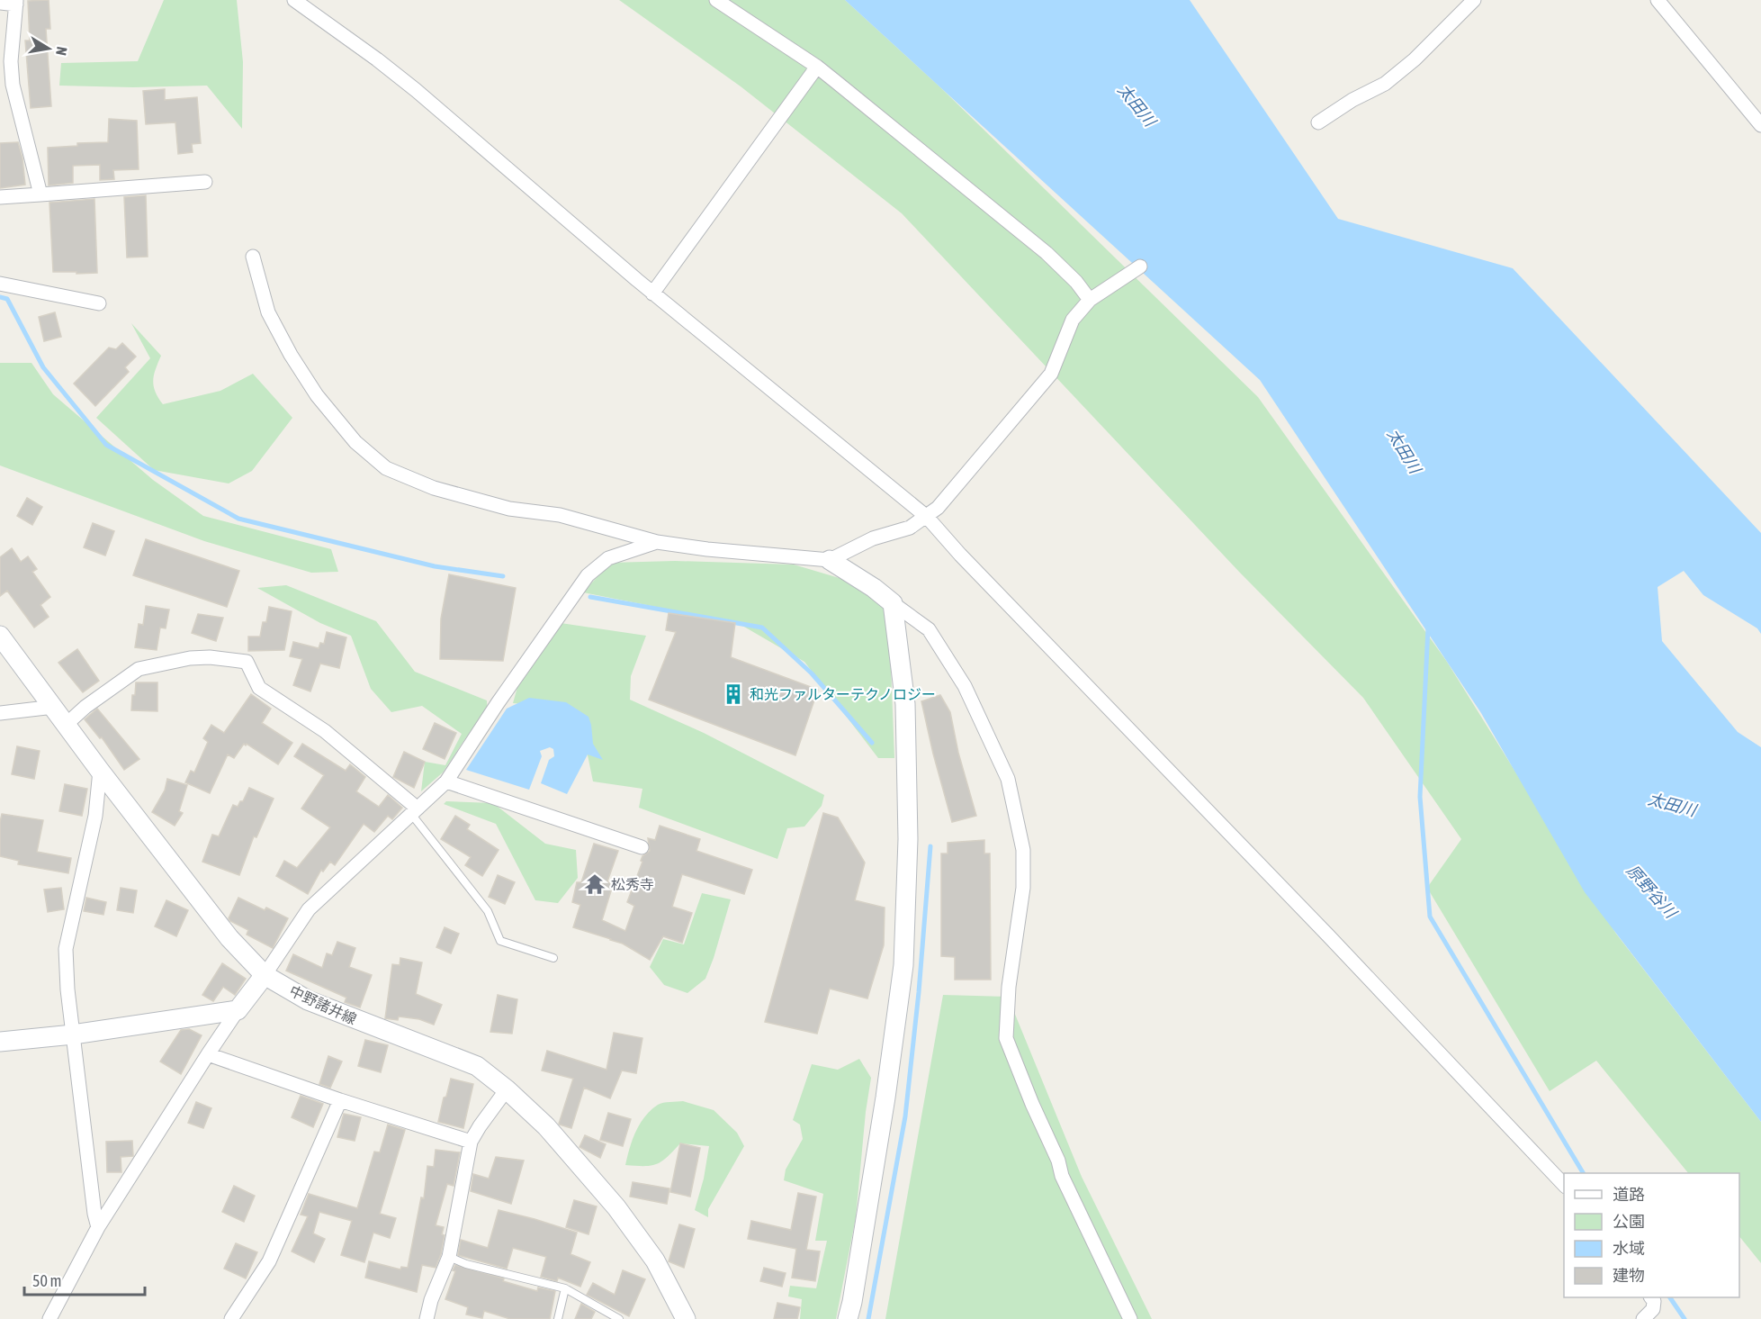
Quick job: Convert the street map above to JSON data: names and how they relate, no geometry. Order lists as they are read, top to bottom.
{
  "streets": {
    "street": ["中野諸井線"]
  },
  "water": ["太田川", "原野谷川"],
  "places": {
    "building": ["和光ファルターテクノロジー"],
    "temple": ["松秀寺"]
  },
  "legend": [
    "道路",
    "公園",
    "水域",
    "建物"
  ],
  "scale_bar": "50 m",
  "north": "right"
}
